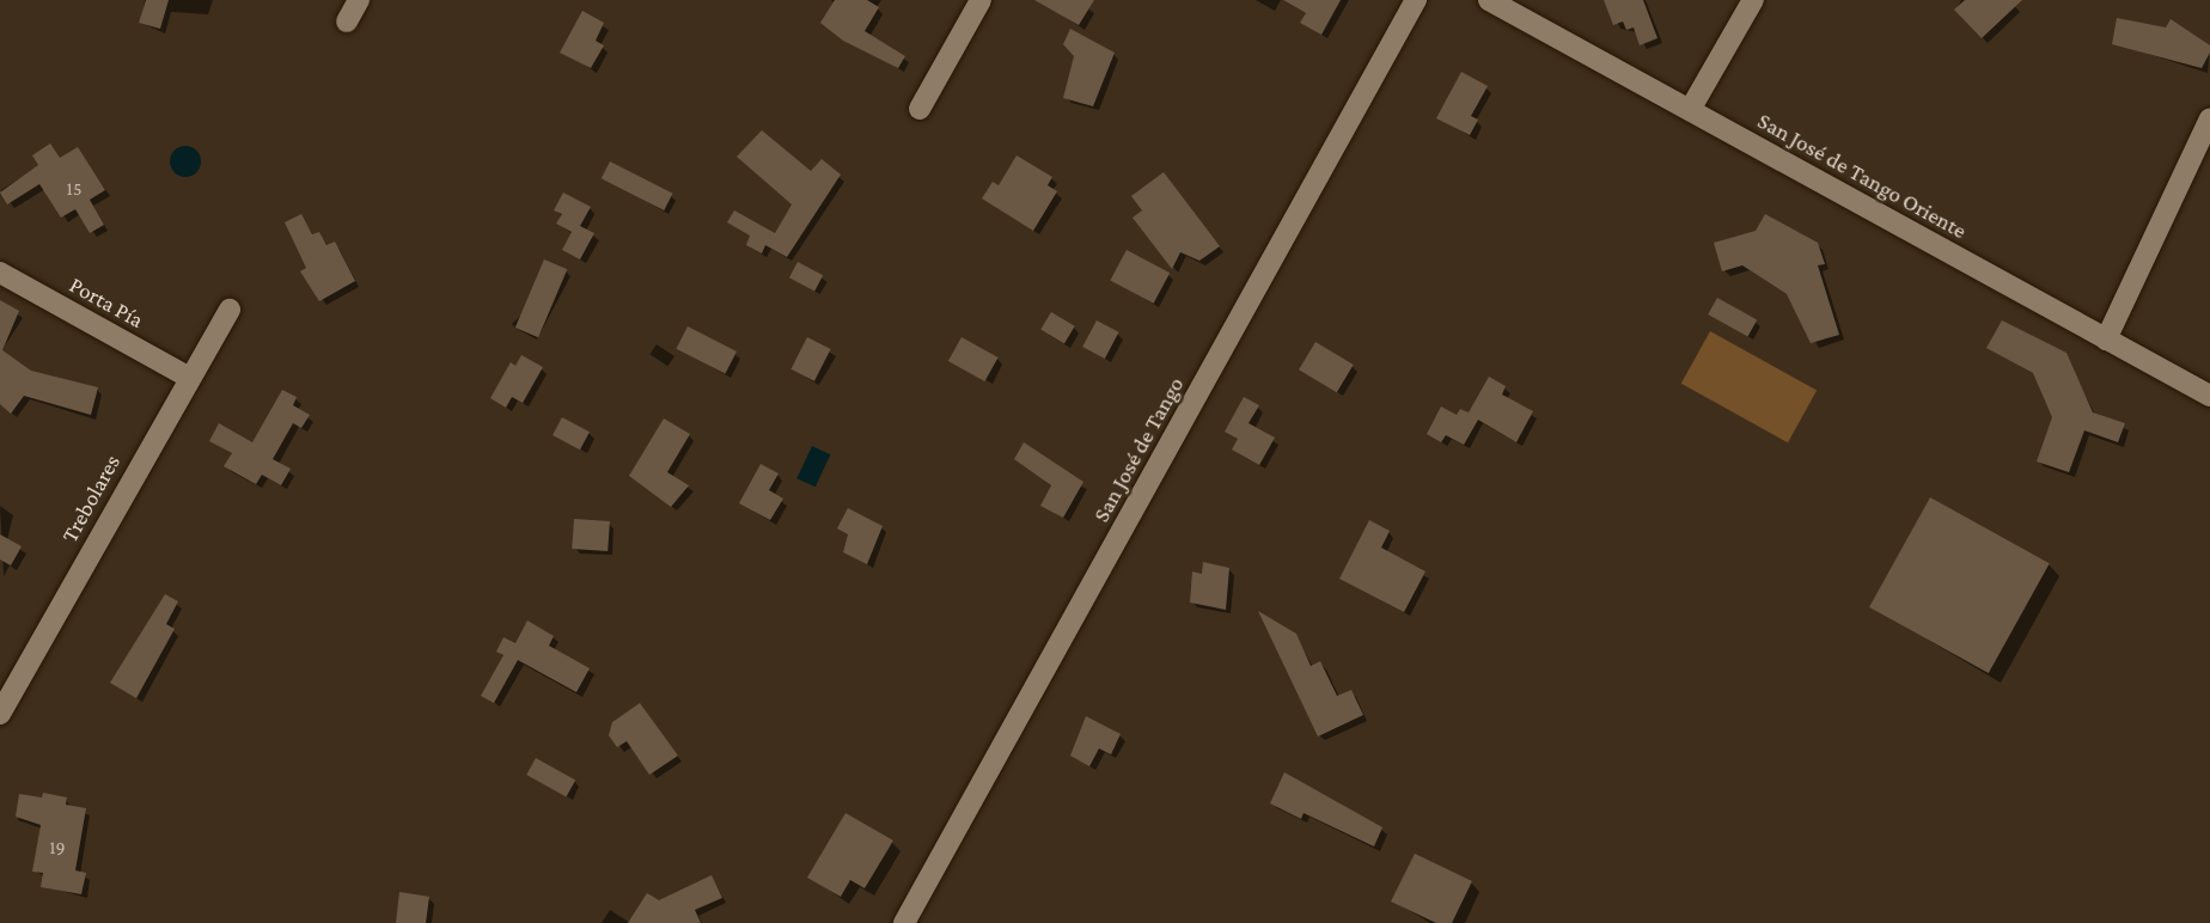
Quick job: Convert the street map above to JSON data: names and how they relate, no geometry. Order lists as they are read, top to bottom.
{
  "streets": {
    "street": [
      "San José de Tango Oriente",
      "Porta Pía",
      "San José de Tango",
      "Trebolares"
    ]
  },
  "crossings": [
    ["Porta Pía", "Trebolares"]
  ],
  "house_numbers": ["15", "19"]
}
